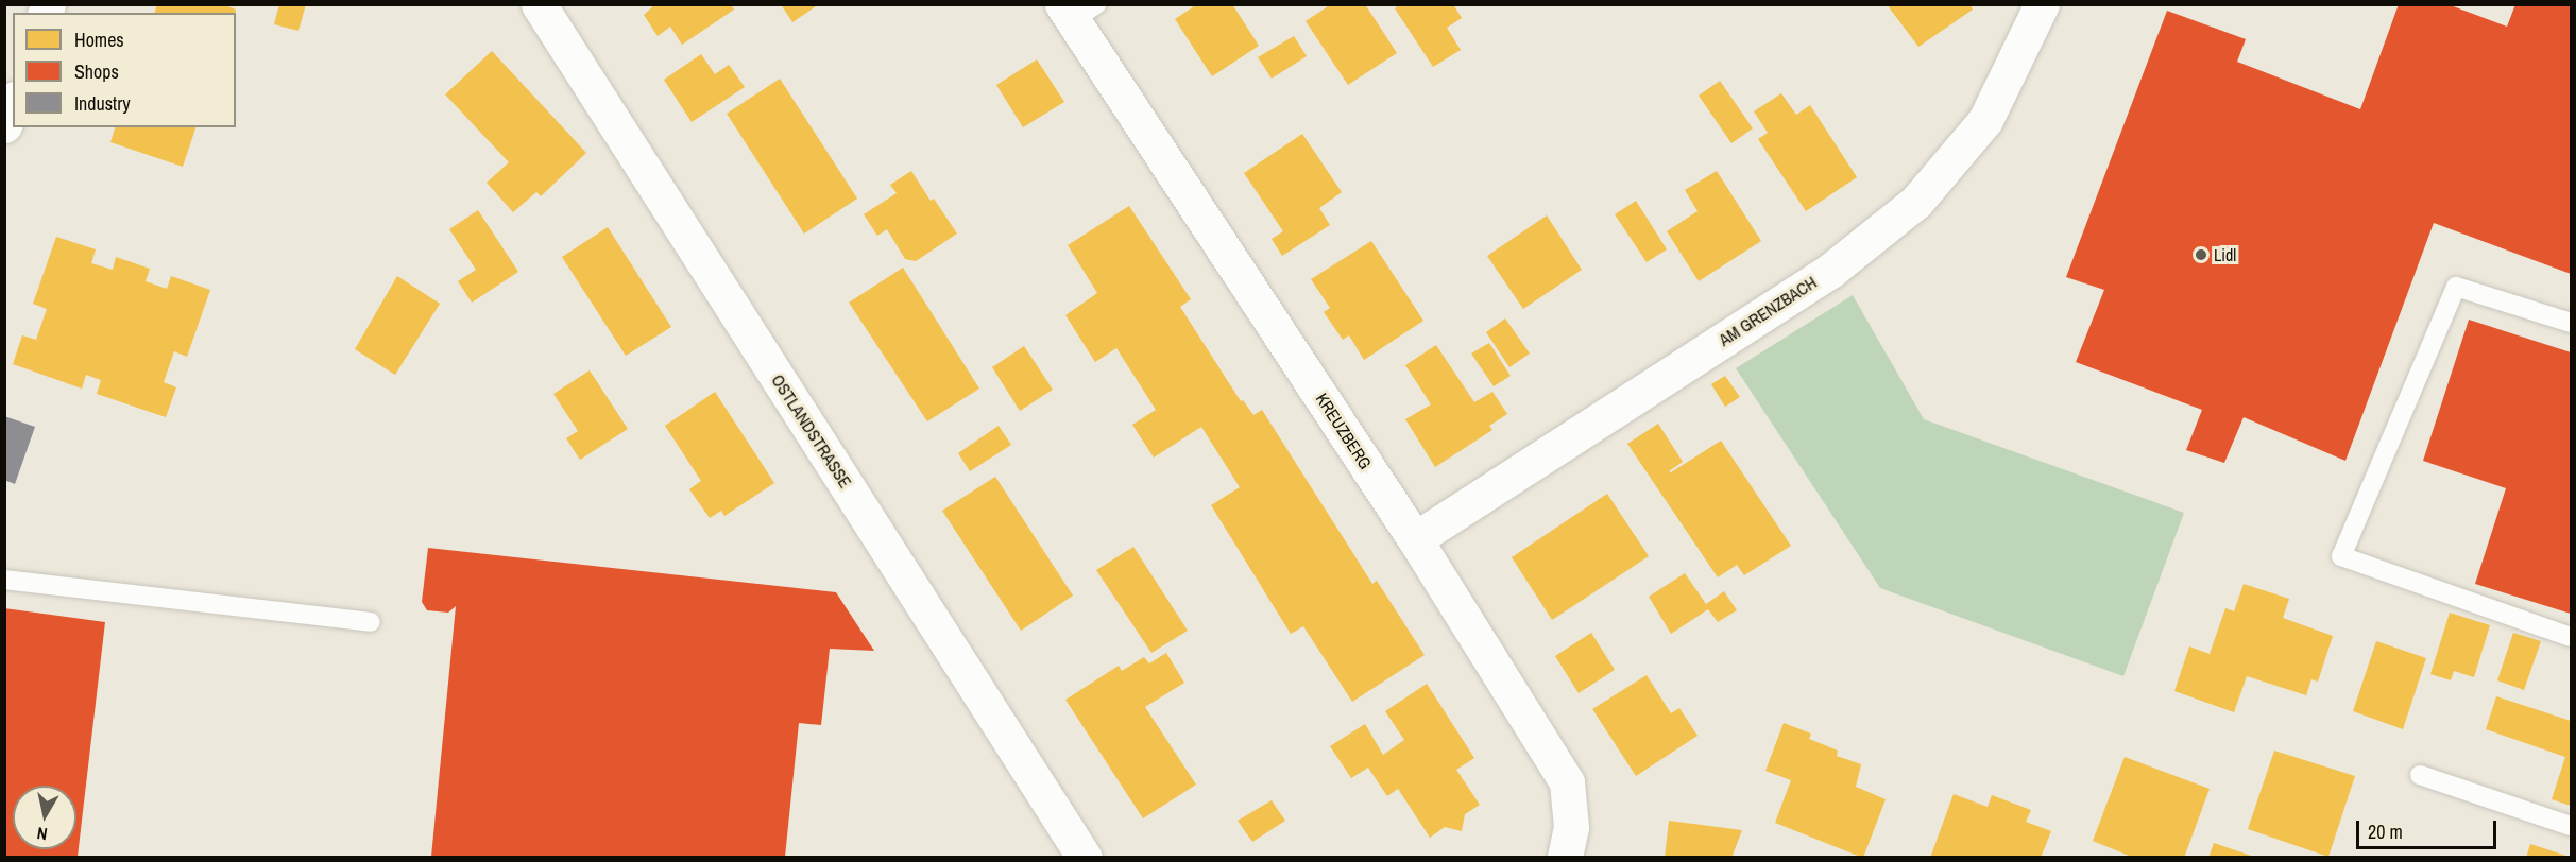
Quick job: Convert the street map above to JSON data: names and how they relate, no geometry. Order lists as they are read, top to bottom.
{
  "streets": {
    "street": ["AM GRENZBACH", "OSTLANDSTRASSE", "KREUZBERG"]
  },
  "crossings": [
    ["AM GRENZBACH", "KREUZBERG"]
  ],
  "places": ["Lidl"],
  "legend": ["Homes", "Shops", "Industry"],
  "scale_bar": "20 m",
  "north": "bottom"
}
